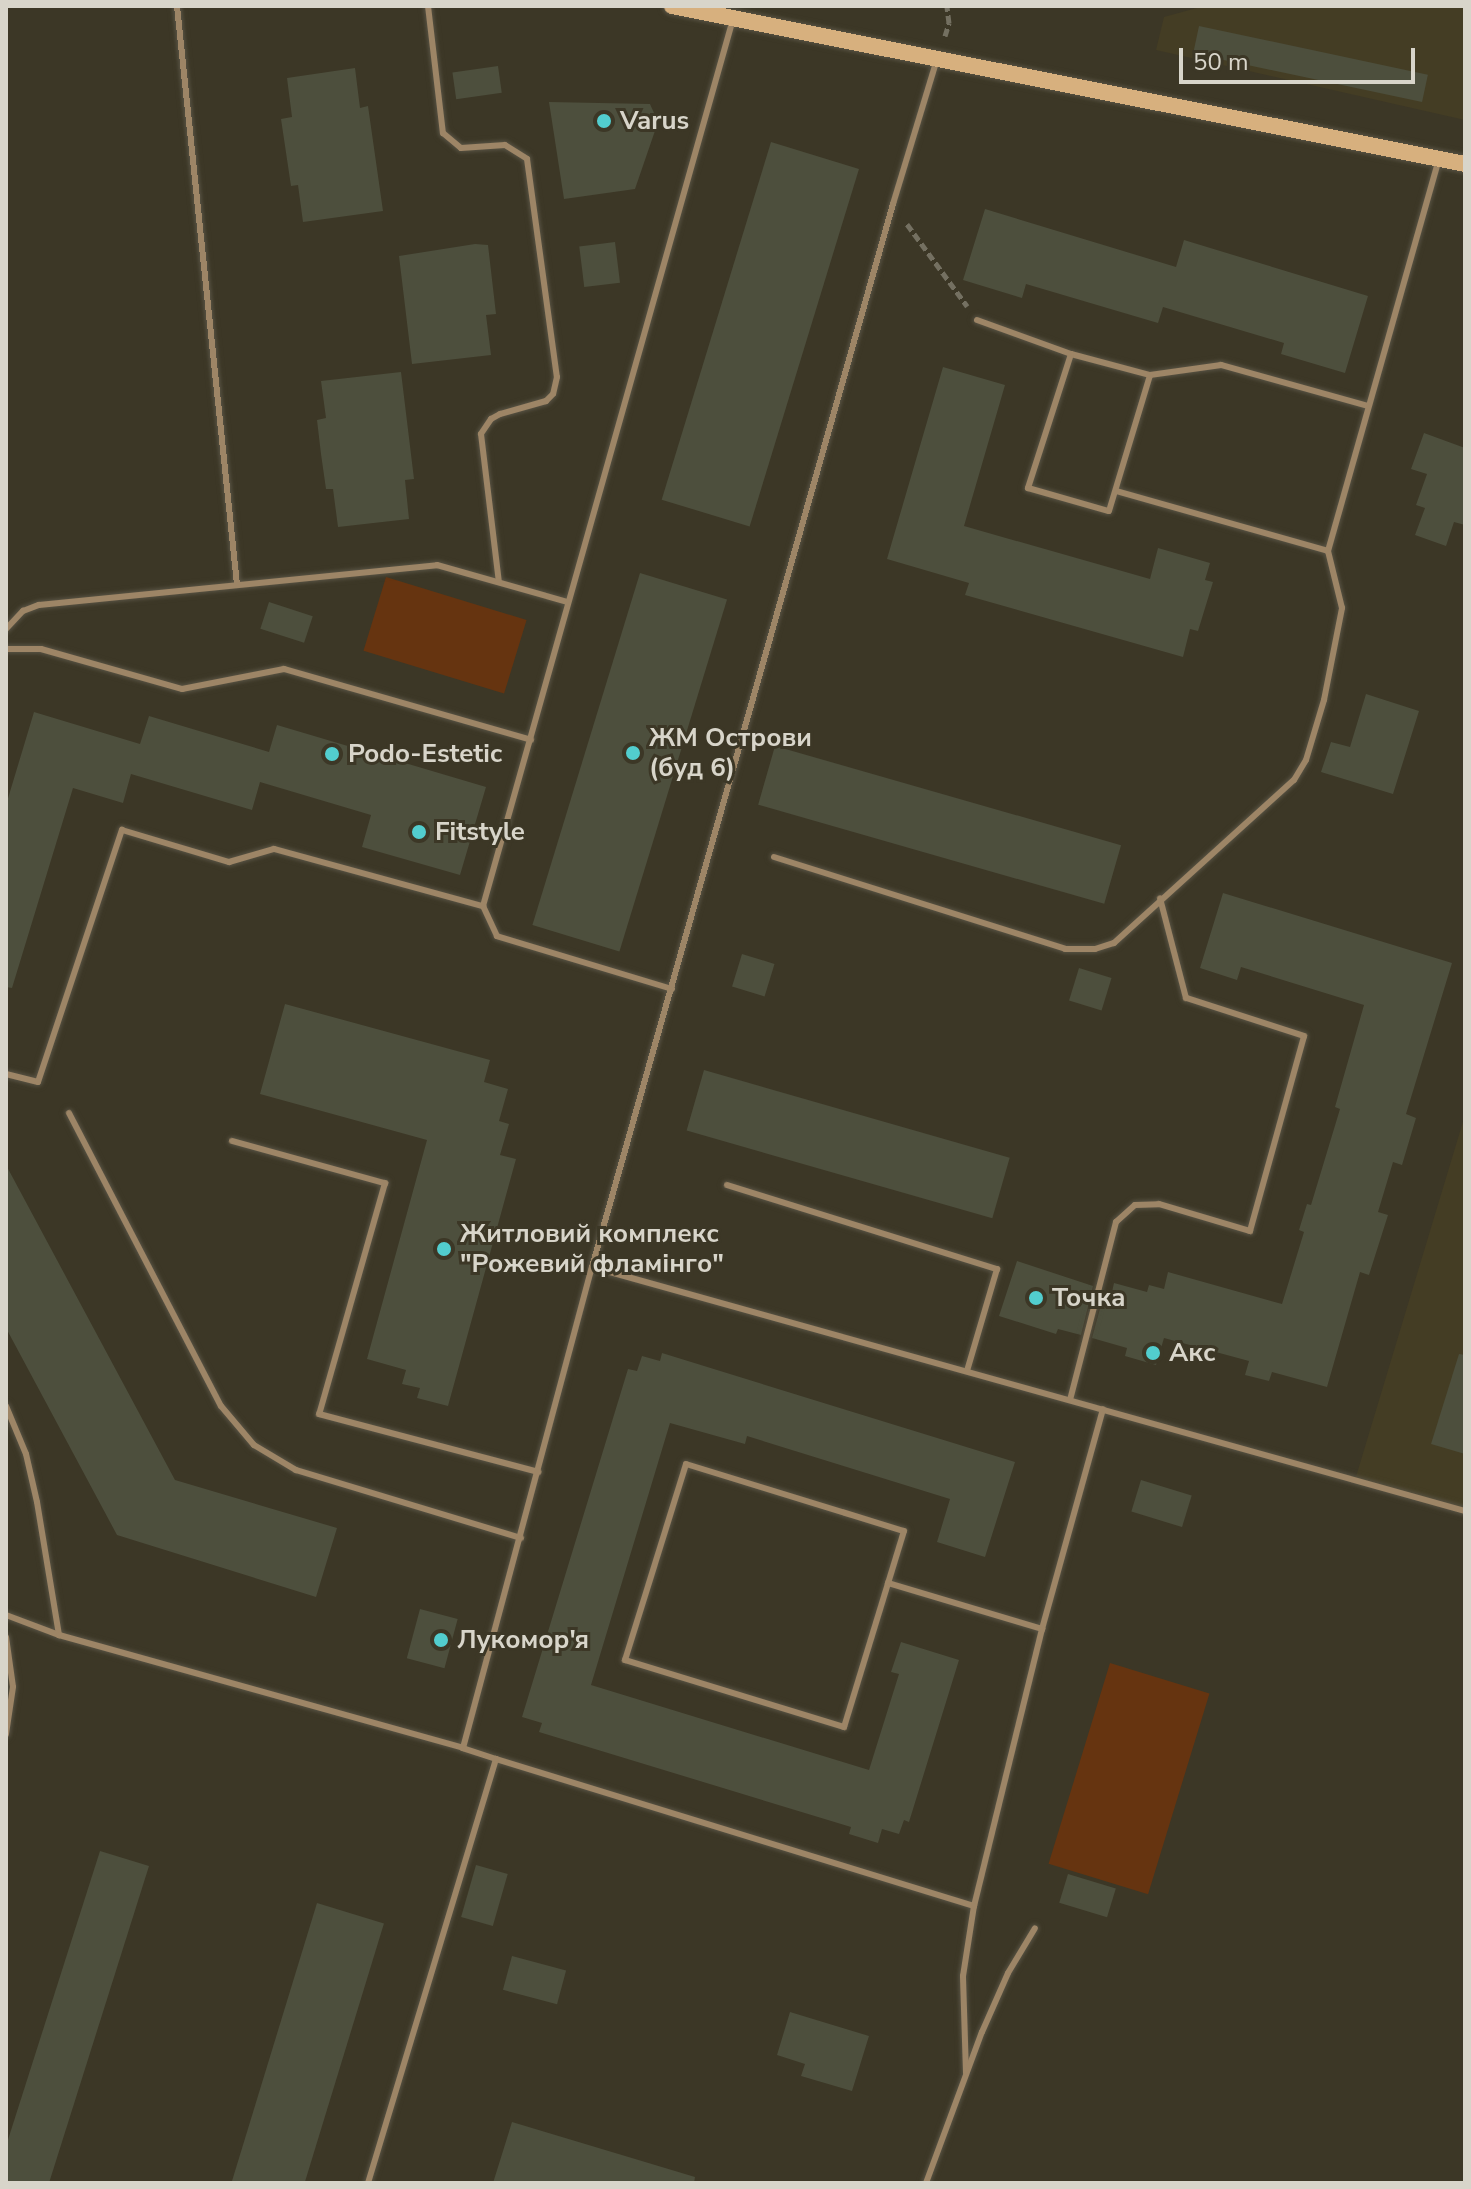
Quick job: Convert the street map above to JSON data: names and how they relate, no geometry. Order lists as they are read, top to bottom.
{
  "places": [
    "Varus",
    "ЖМ Острови (буд 6)",
    "Podo-Estetic",
    "Fitstyle",
    "Житловий комплекс \"Рожевий фламінго\"",
    "Точка",
    "Акс",
    "Лукомор'я"
  ],
  "scale_bar": "50 m"
}
